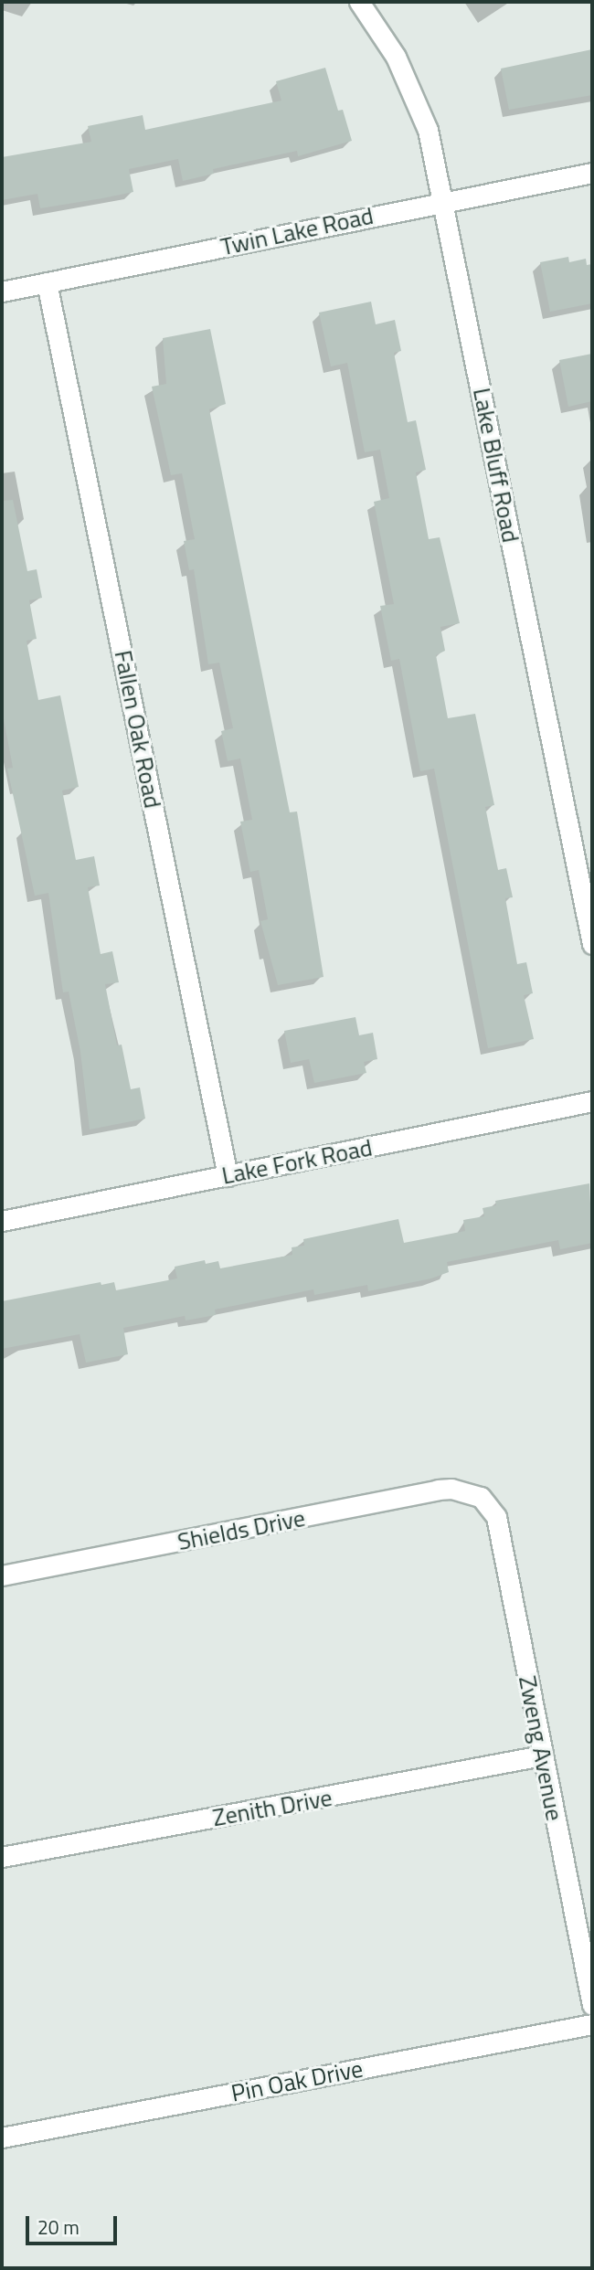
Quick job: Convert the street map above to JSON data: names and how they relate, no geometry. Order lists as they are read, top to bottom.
{
  "streets": {
    "street": [
      "Twin Lake Road",
      "Lake Bluff Road",
      "Fallen Oak Road",
      "Lake Fork Road",
      "Shields Drive",
      "Zweng Avenue",
      "Zenith Drive",
      "Pin Oak Drive"
    ]
  },
  "crossings": [
    ["Twin Lake Road", "Lake Bluff Road"],
    ["Twin Lake Road", "Fallen Oak Road"],
    ["Fallen Oak Road", "Lake Fork Road"],
    ["Shields Drive", "Zweng Avenue"],
    ["Zweng Avenue", "Zenith Drive"]
  ],
  "scale_bar": "20 m"
}
